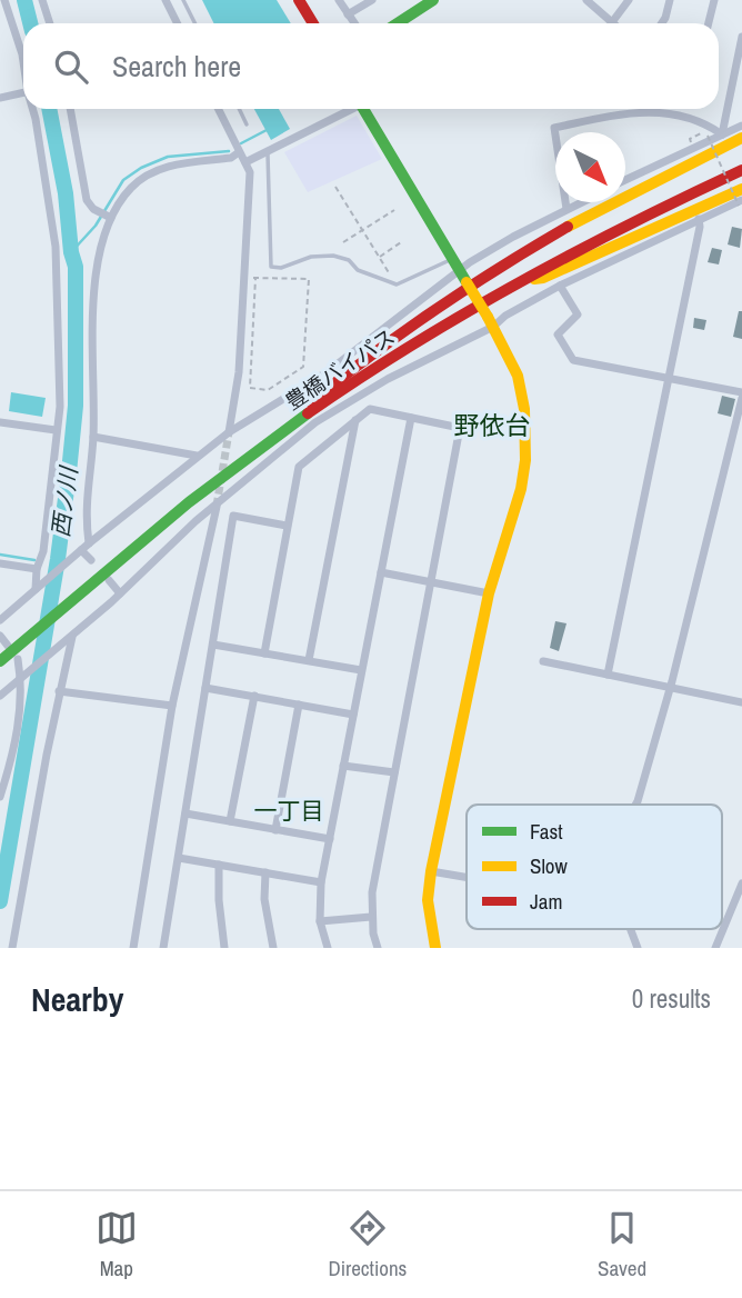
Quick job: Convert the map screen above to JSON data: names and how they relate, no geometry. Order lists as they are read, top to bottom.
{
  "streets": {
    "main road": ["豊橋バイパス"]
  },
  "districts": ["野依台", "一丁目"],
  "water": ["西ノ川"],
  "legend": ["Fast", "Slow", "Jam"],
  "north": "bottom right",
  "page": {
    "search": "Search here",
    "heading": ["Nearby", "0 results"],
    "nav": ["Map", "Directions", "Saved"]
  }
}
